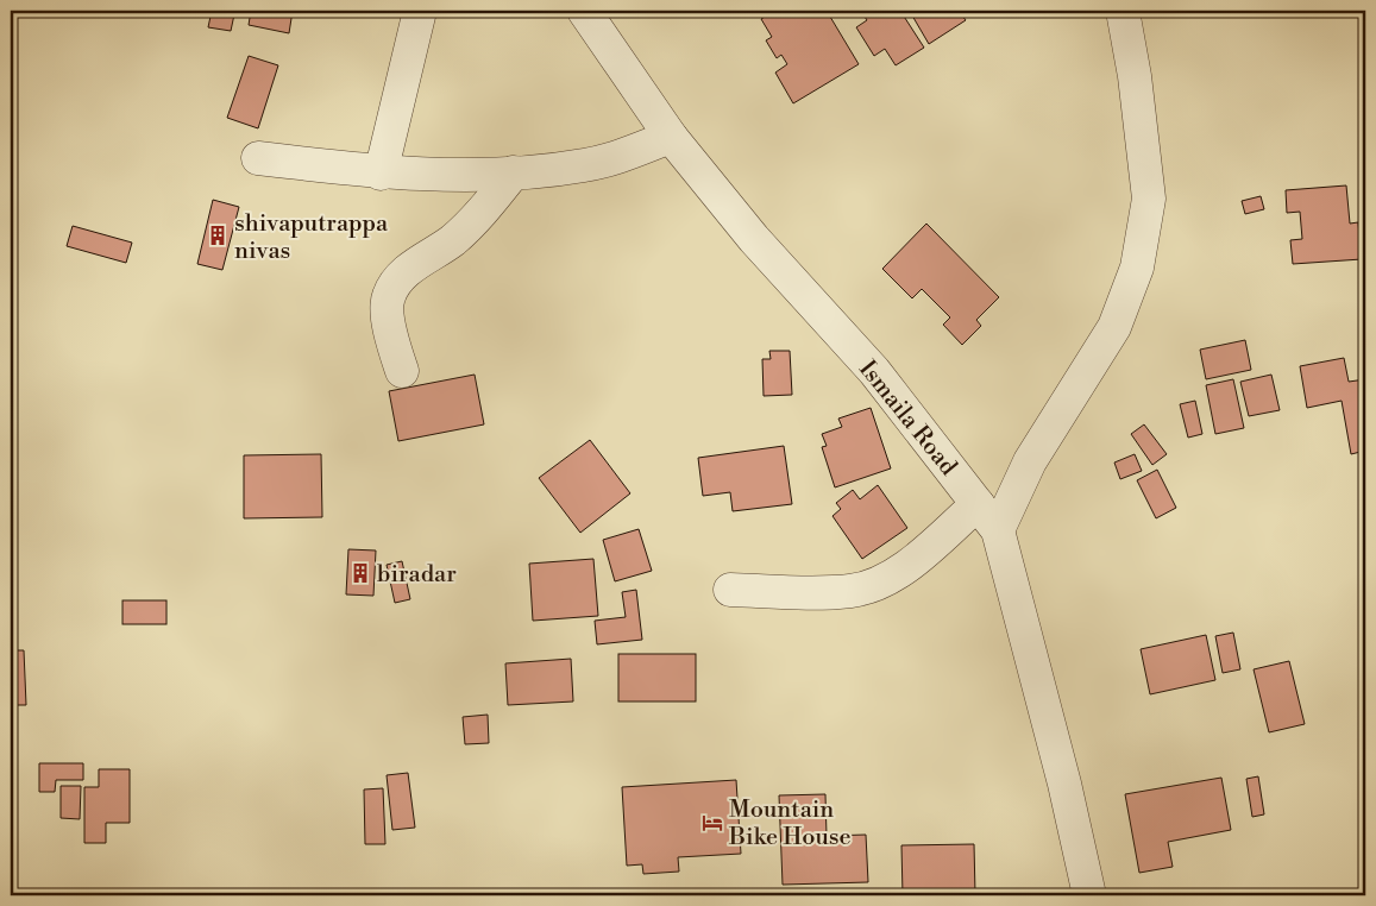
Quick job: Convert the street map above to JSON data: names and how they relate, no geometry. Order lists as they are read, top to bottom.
{
  "streets": {
    "street": ["Ismaila Road"]
  },
  "places": {
    "building": ["shivaputrappa nivas", "biradar"],
    "hotel": ["Mountain Bike House"]
  }
}
